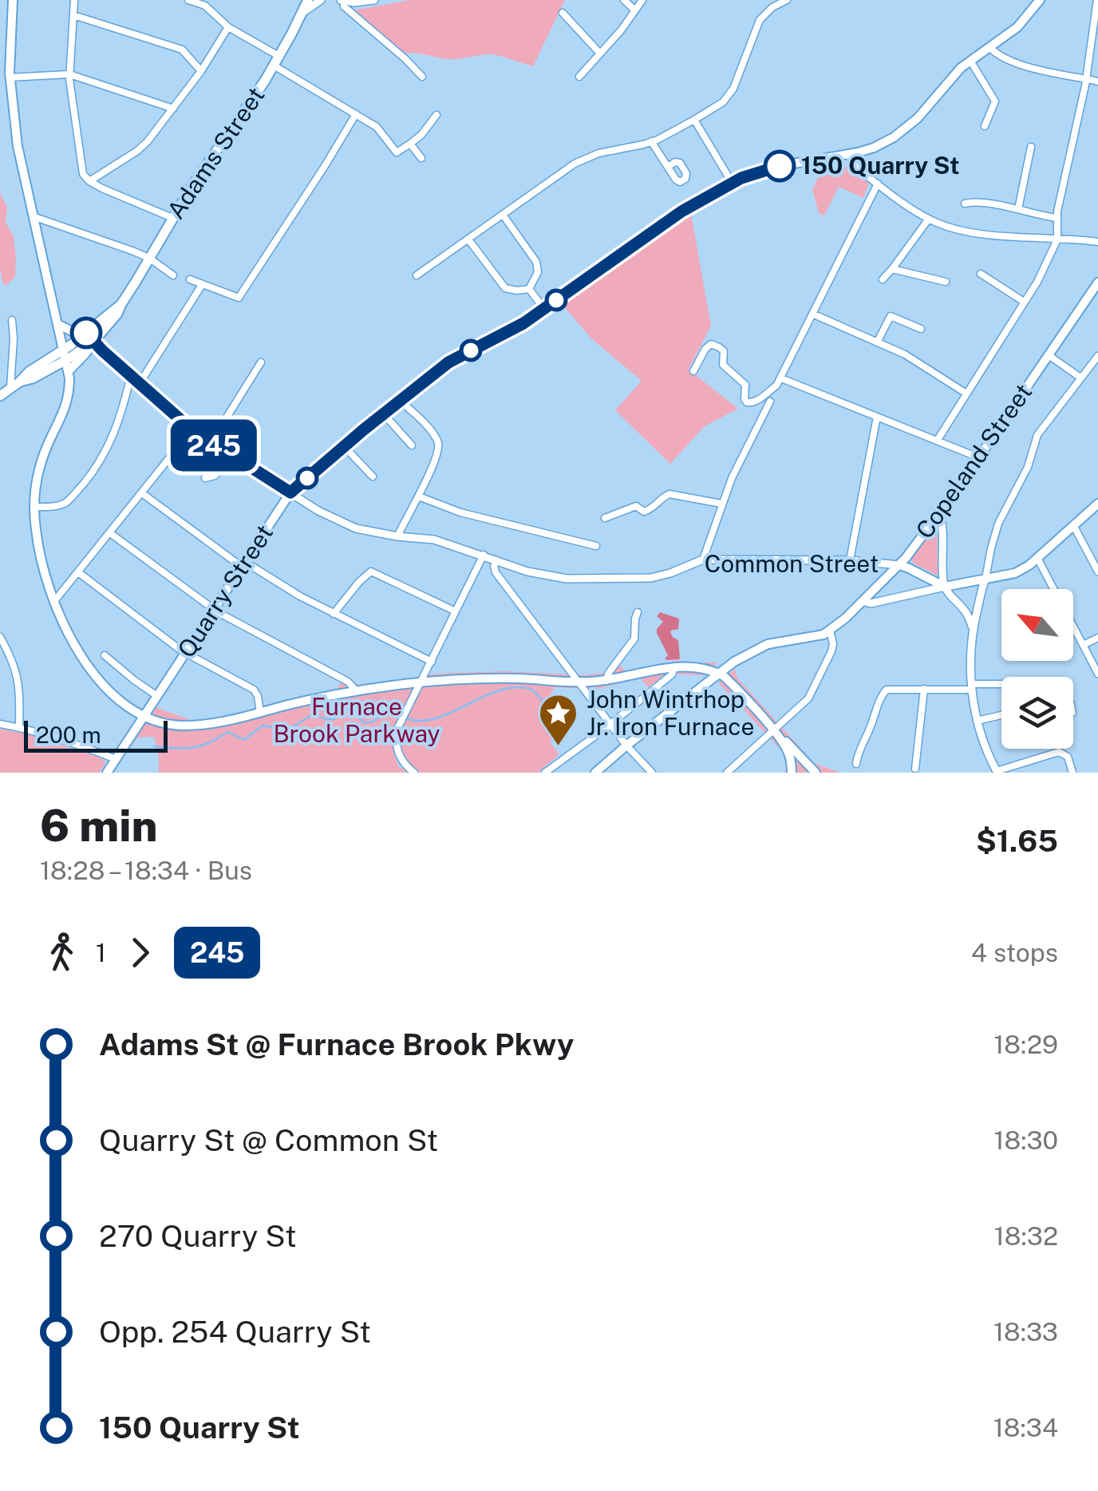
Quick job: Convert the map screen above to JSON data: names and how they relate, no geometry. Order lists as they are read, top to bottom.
{
  "streets": {
    "main road": [
      "Adams Street",
      "Copeland Street",
      "Common Street",
      "Quarry Street"
    ]
  },
  "crossings": [
    ["Adams Street", "Common Street"],
    ["Copeland Street", "Common Street"],
    ["Common Street", "Quarry Street"]
  ],
  "parks": ["Furnace Brook Parkway"],
  "places": {
    "other": ["150 Quarry St"],
    "place": ["John Wintrhop Jr. Iron Furnace"]
  },
  "lines": ["bus line 245"],
  "scale_bar": "200 m",
  "north": "top left",
  "page": {
    "on_map": "245",
    "scale": "200 m",
    "heading": ["6 min", "18:28 – 18:34 · Bus", "$1.65"],
    "legs": ["1", "245", "4 stops"],
    "list": [
      {
        "name": "Adams St @ Furnace Brook Pkwy",
        "value": "18:29"
      },
      {
        "name": "Quarry St @ Common St",
        "value": "18:30"
      },
      {
        "name": "270 Quarry St",
        "value": "18:32"
      },
      {
        "name": "Opp. 254 Quarry St",
        "value": "18:33"
      },
      {
        "name": "150 Quarry St",
        "value": "18:34"
      }
    ]
  }
}
